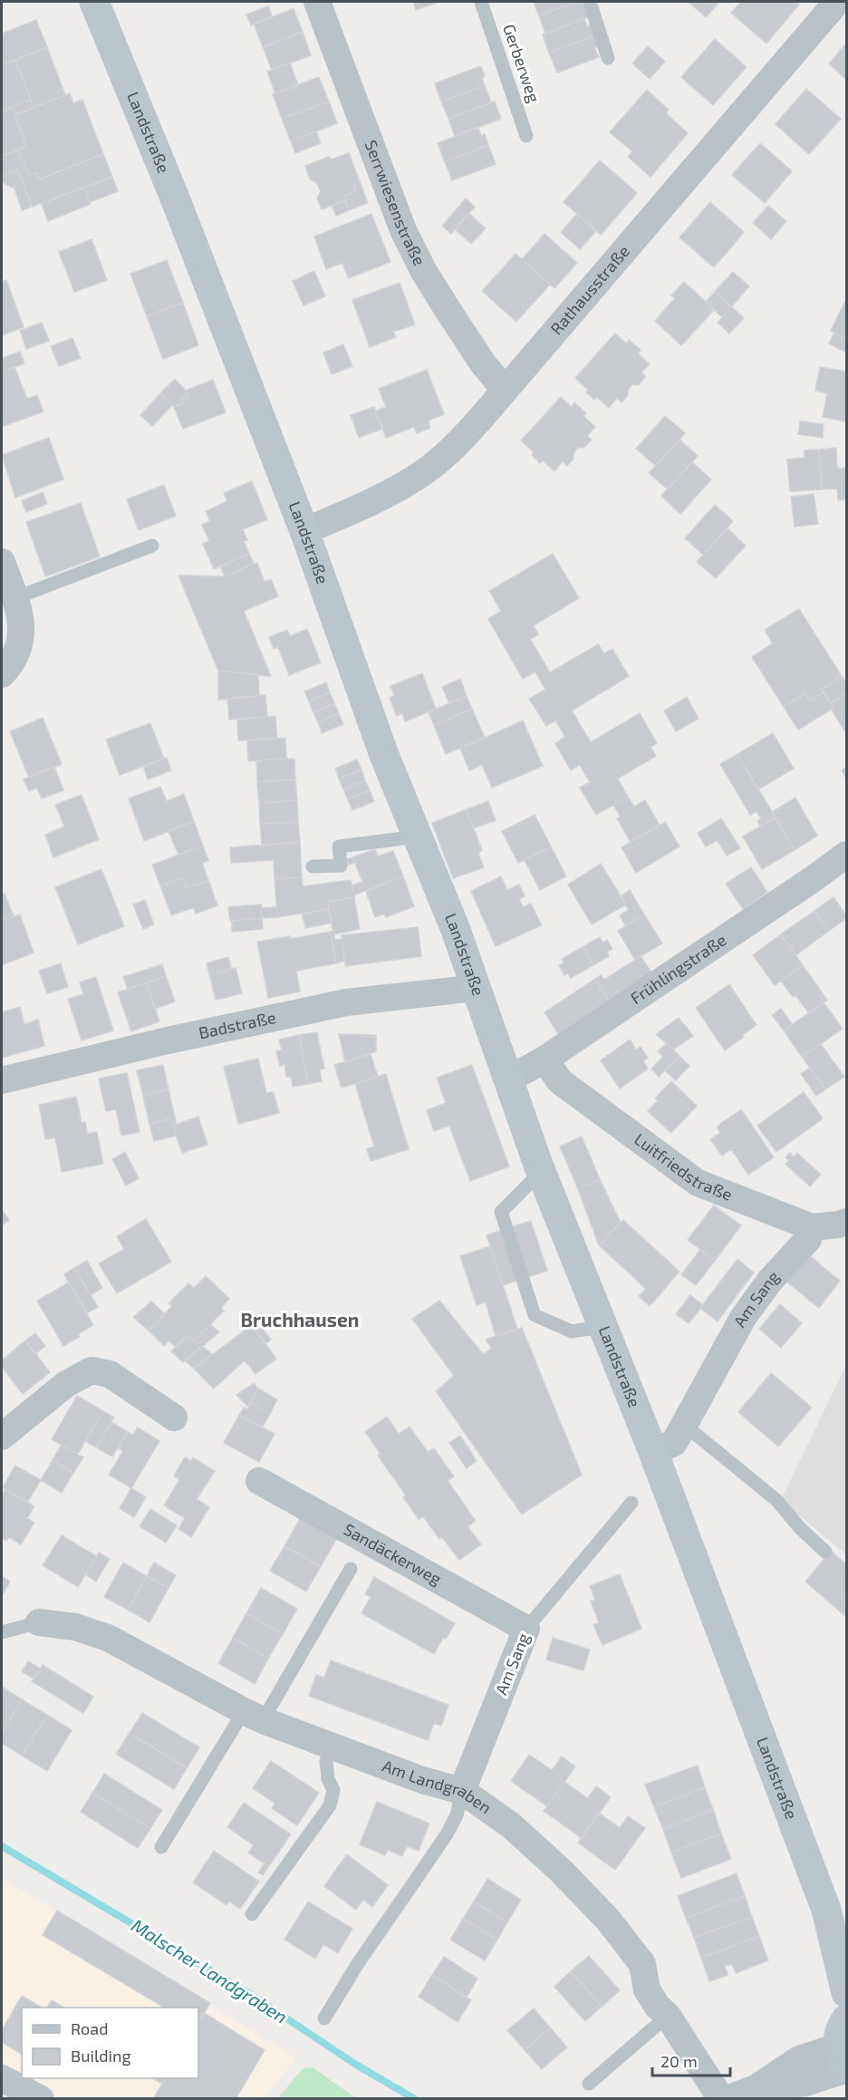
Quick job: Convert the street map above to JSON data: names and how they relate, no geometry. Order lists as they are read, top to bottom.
{
  "streets": {
    "street": [
      "Landstraße",
      "Serrwiesenstraße",
      "Rathausstraße",
      "Frühlingstraße",
      "Badstraße",
      "Luitfriedstraße",
      "Am Sang",
      "Sandäckerweg",
      "Am Landgraben"
    ],
    "lane": ["Gerberweg"]
  },
  "crossings": [
    ["Landstraße", "Rathausstraße"],
    ["Landstraße", "Frühlingstraße"],
    ["Landstraße", "Badstraße"],
    ["Landstraße", "Am Sang"],
    ["Serrwiesenstraße", "Rathausstraße"],
    ["Frühlingstraße", "Luitfriedstraße"],
    ["Luitfriedstraße", "Am Sang"],
    ["Am Sang", "Sandäckerweg"],
    ["Am Sang", "Am Landgraben"]
  ],
  "districts": ["Bruchhausen"],
  "water": ["Malscher Landgraben"],
  "legend": ["Road", "Building"],
  "scale_bar": "20 m"
}
